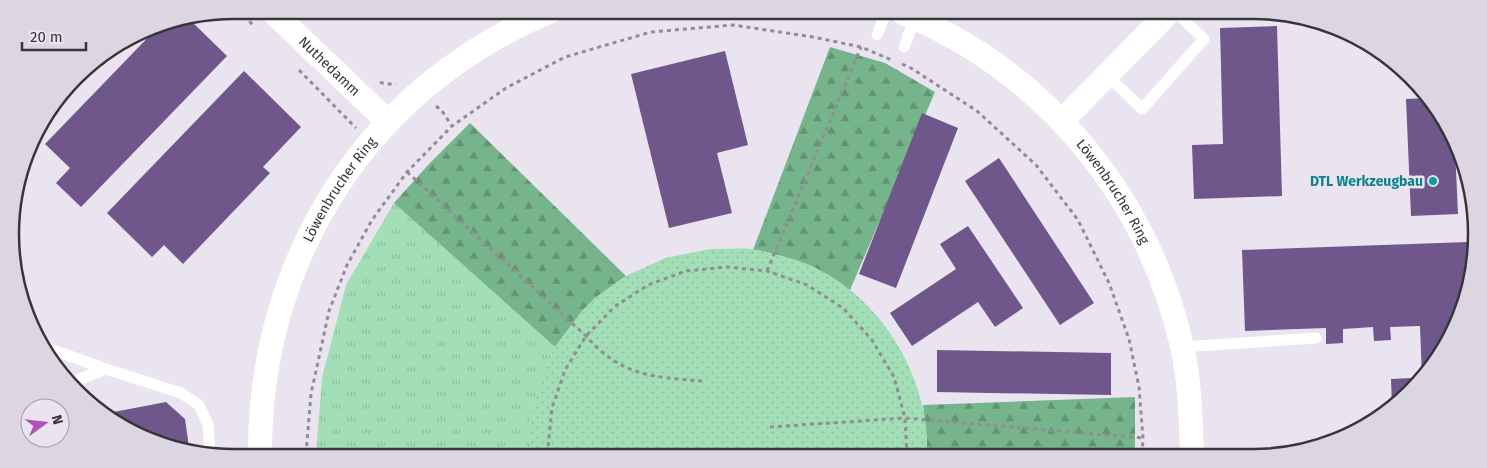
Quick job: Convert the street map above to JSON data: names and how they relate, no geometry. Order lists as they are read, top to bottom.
{
  "streets": {
    "street": ["Nuthedamm", "Löwenbrucher Ring"]
  },
  "crossings": [
    ["Nuthedamm", "Löwenbrucher Ring"]
  ],
  "places": ["DTL Werkzeugbau"],
  "scale_bar": "20 m",
  "north": "right"
}
